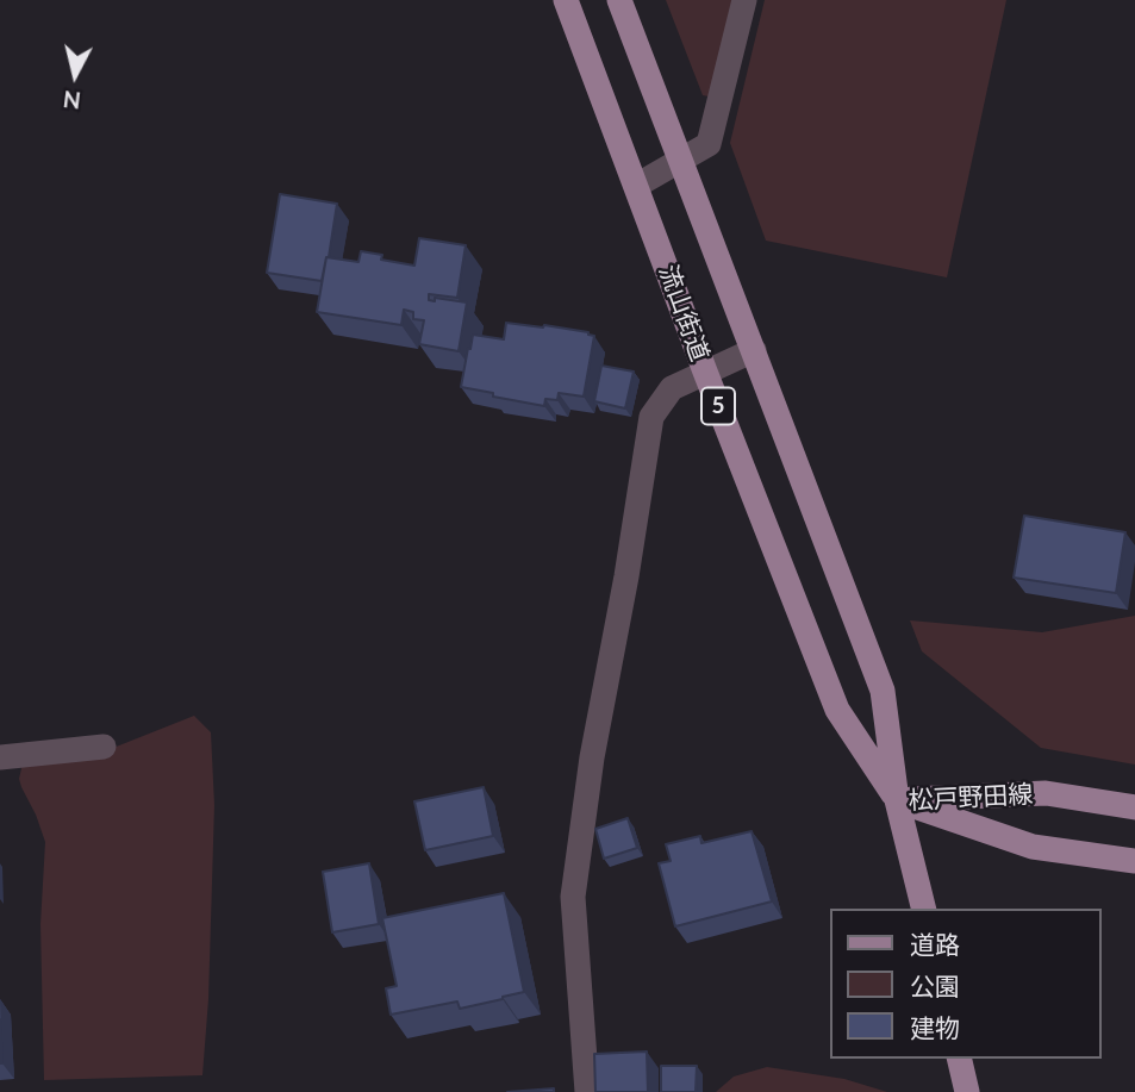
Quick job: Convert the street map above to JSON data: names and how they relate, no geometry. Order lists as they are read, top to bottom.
{
  "streets": {
    "main road": ["流山街道", "5", "松戸野田線"]
  },
  "crossings": [
    ["流山街道", "松戸野田線"]
  ],
  "legend": ["道路", "公園", "建物"],
  "north": "bottom"
}
